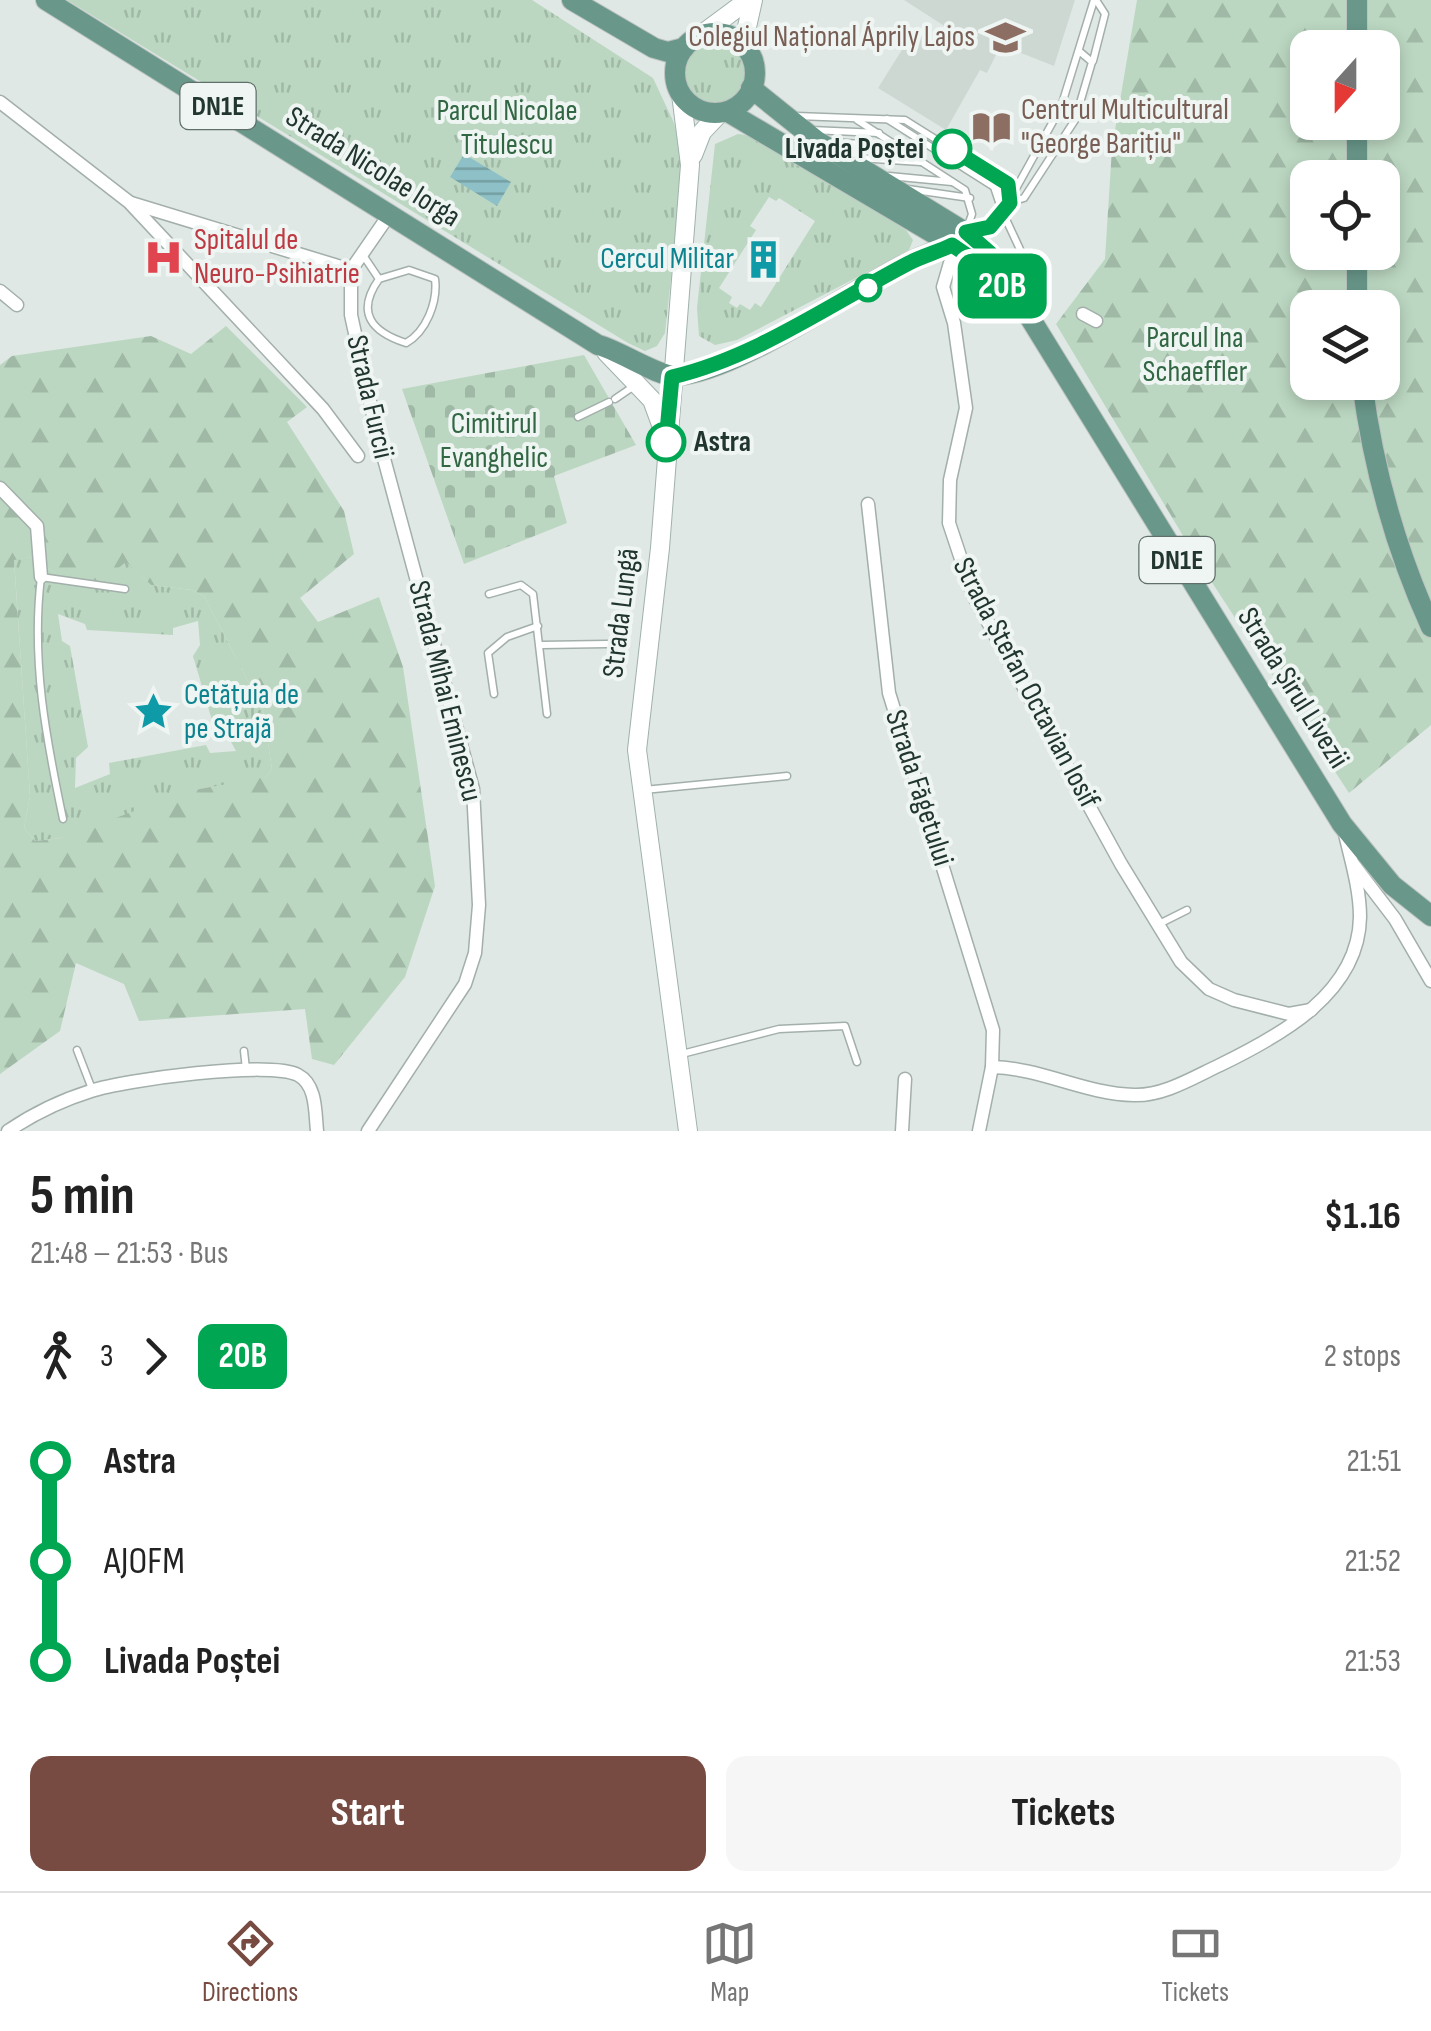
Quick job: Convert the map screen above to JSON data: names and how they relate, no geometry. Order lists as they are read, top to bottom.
{
  "streets": {
    "main road": [
      "DN1E",
      "Strada Nicolae Iorga",
      "Strada Lungă",
      "Strada Șirul Livezii"
    ],
    "street": [
      "Strada Furcii",
      "Strada Ștefan Octavian Iosif",
      "Strada Mihai Eminescu",
      "Strada Făgetului"
    ]
  },
  "crossings": [
    ["DN1E", "Strada Ștefan Octavian Iosif"],
    ["DN1E", "Strada Șirul Livezii"],
    ["Strada Nicolae Iorga", "Strada Lungă"],
    ["Strada Furcii", "Strada Mihai Eminescu"],
    ["Strada Ștefan Octavian Iosif", "Strada Șirul Livezii"]
  ],
  "parks": ["Parcul Nicolae Titulescu", "Parcul Ina Schaeffler", "Cimitirul Evanghelic"],
  "places": {
    "school or university": ["Colegiul Național Áprily Lajos"],
    "library": ["Centrul Multicultural \"George Barițiu\""],
    "other": ["Livada Poștei", "Astra"],
    "hospital": ["Spitalul de Neuro-Psihiatrie"],
    "building": ["Cercul Militar"],
    "place": ["Cetățuia de pe Strajă"]
  },
  "lines": ["bus line 20B"],
  "north": "bottom",
  "page": {
    "on_map": "20B",
    "heading": ["5 min", "21:48 – 21:53 · Bus", "$1.16"],
    "legs": ["3", "20B", "2 stops"],
    "list": [
      {
        "name": "Astra",
        "value": "21:51"
      },
      {
        "name": "AJOFM",
        "value": "21:52"
      },
      {
        "name": "Livada Poștei",
        "value": "21:53"
      }
    ],
    "buttons": ["Start", "Tickets"],
    "tabs": ["Directions", "Map", "Tickets"]
  }
}
